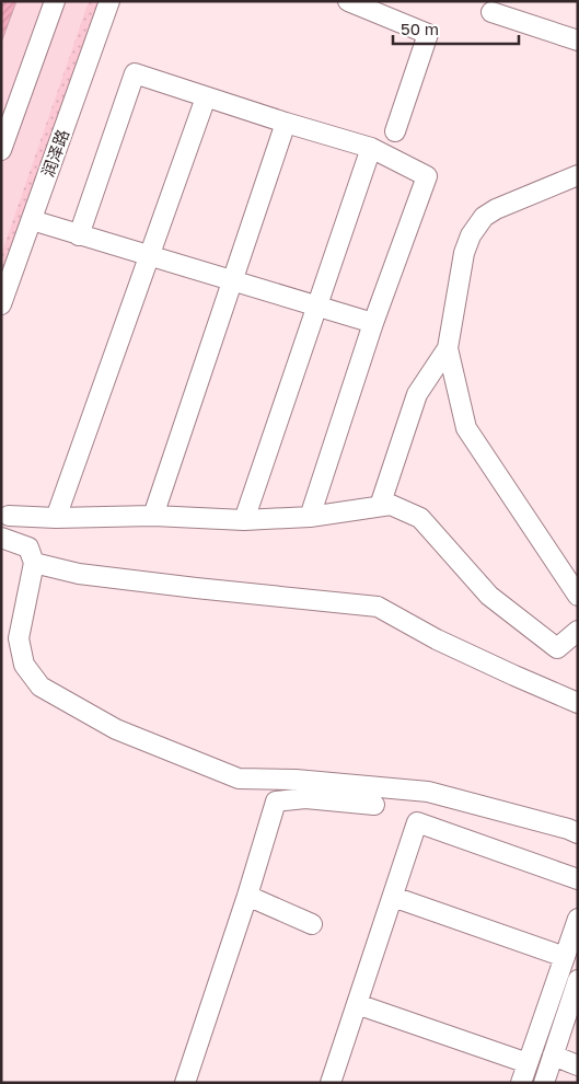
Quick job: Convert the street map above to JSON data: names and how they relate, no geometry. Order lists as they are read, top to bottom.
{
  "streets": {
    "street": ["润泽路"]
  },
  "scale_bar": "50 m"
}
